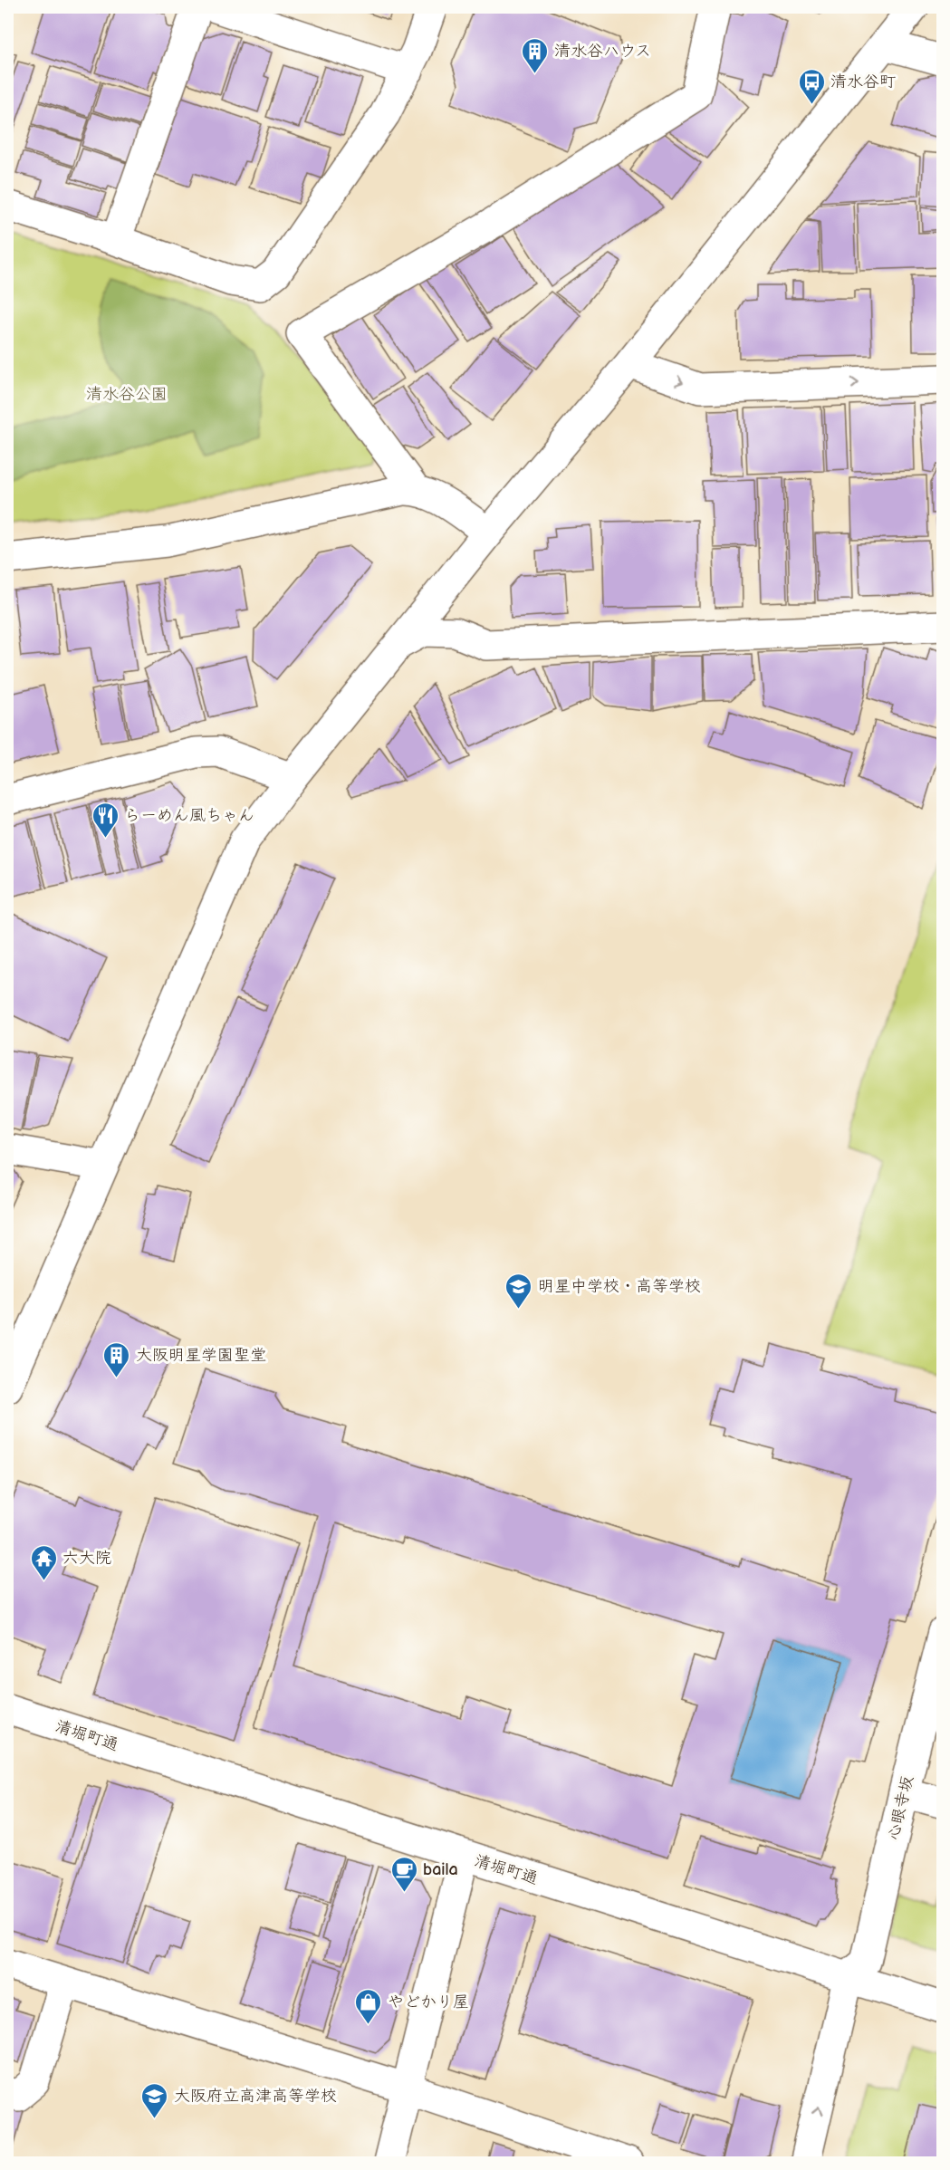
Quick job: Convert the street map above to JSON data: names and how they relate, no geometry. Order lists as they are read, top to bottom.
{
  "streets": {
    "street": ["清堀町通", "心眼寺坂"]
  },
  "crossings": [
    ["清堀町通", "心眼寺坂"]
  ],
  "parks": ["清水谷公園"],
  "places": {
    "building": ["清水谷ハウス", "大阪明星学園聖堂"],
    "bus stop": ["清水谷町"],
    "restaurant": ["らーめん風ちゃん"],
    "school or university": ["明星中学校・高等学校", "大阪府立高津高等学校"],
    "temple": ["六大院"],
    "cafe": ["baila"],
    "shop": ["やどかり屋"]
  }
}
